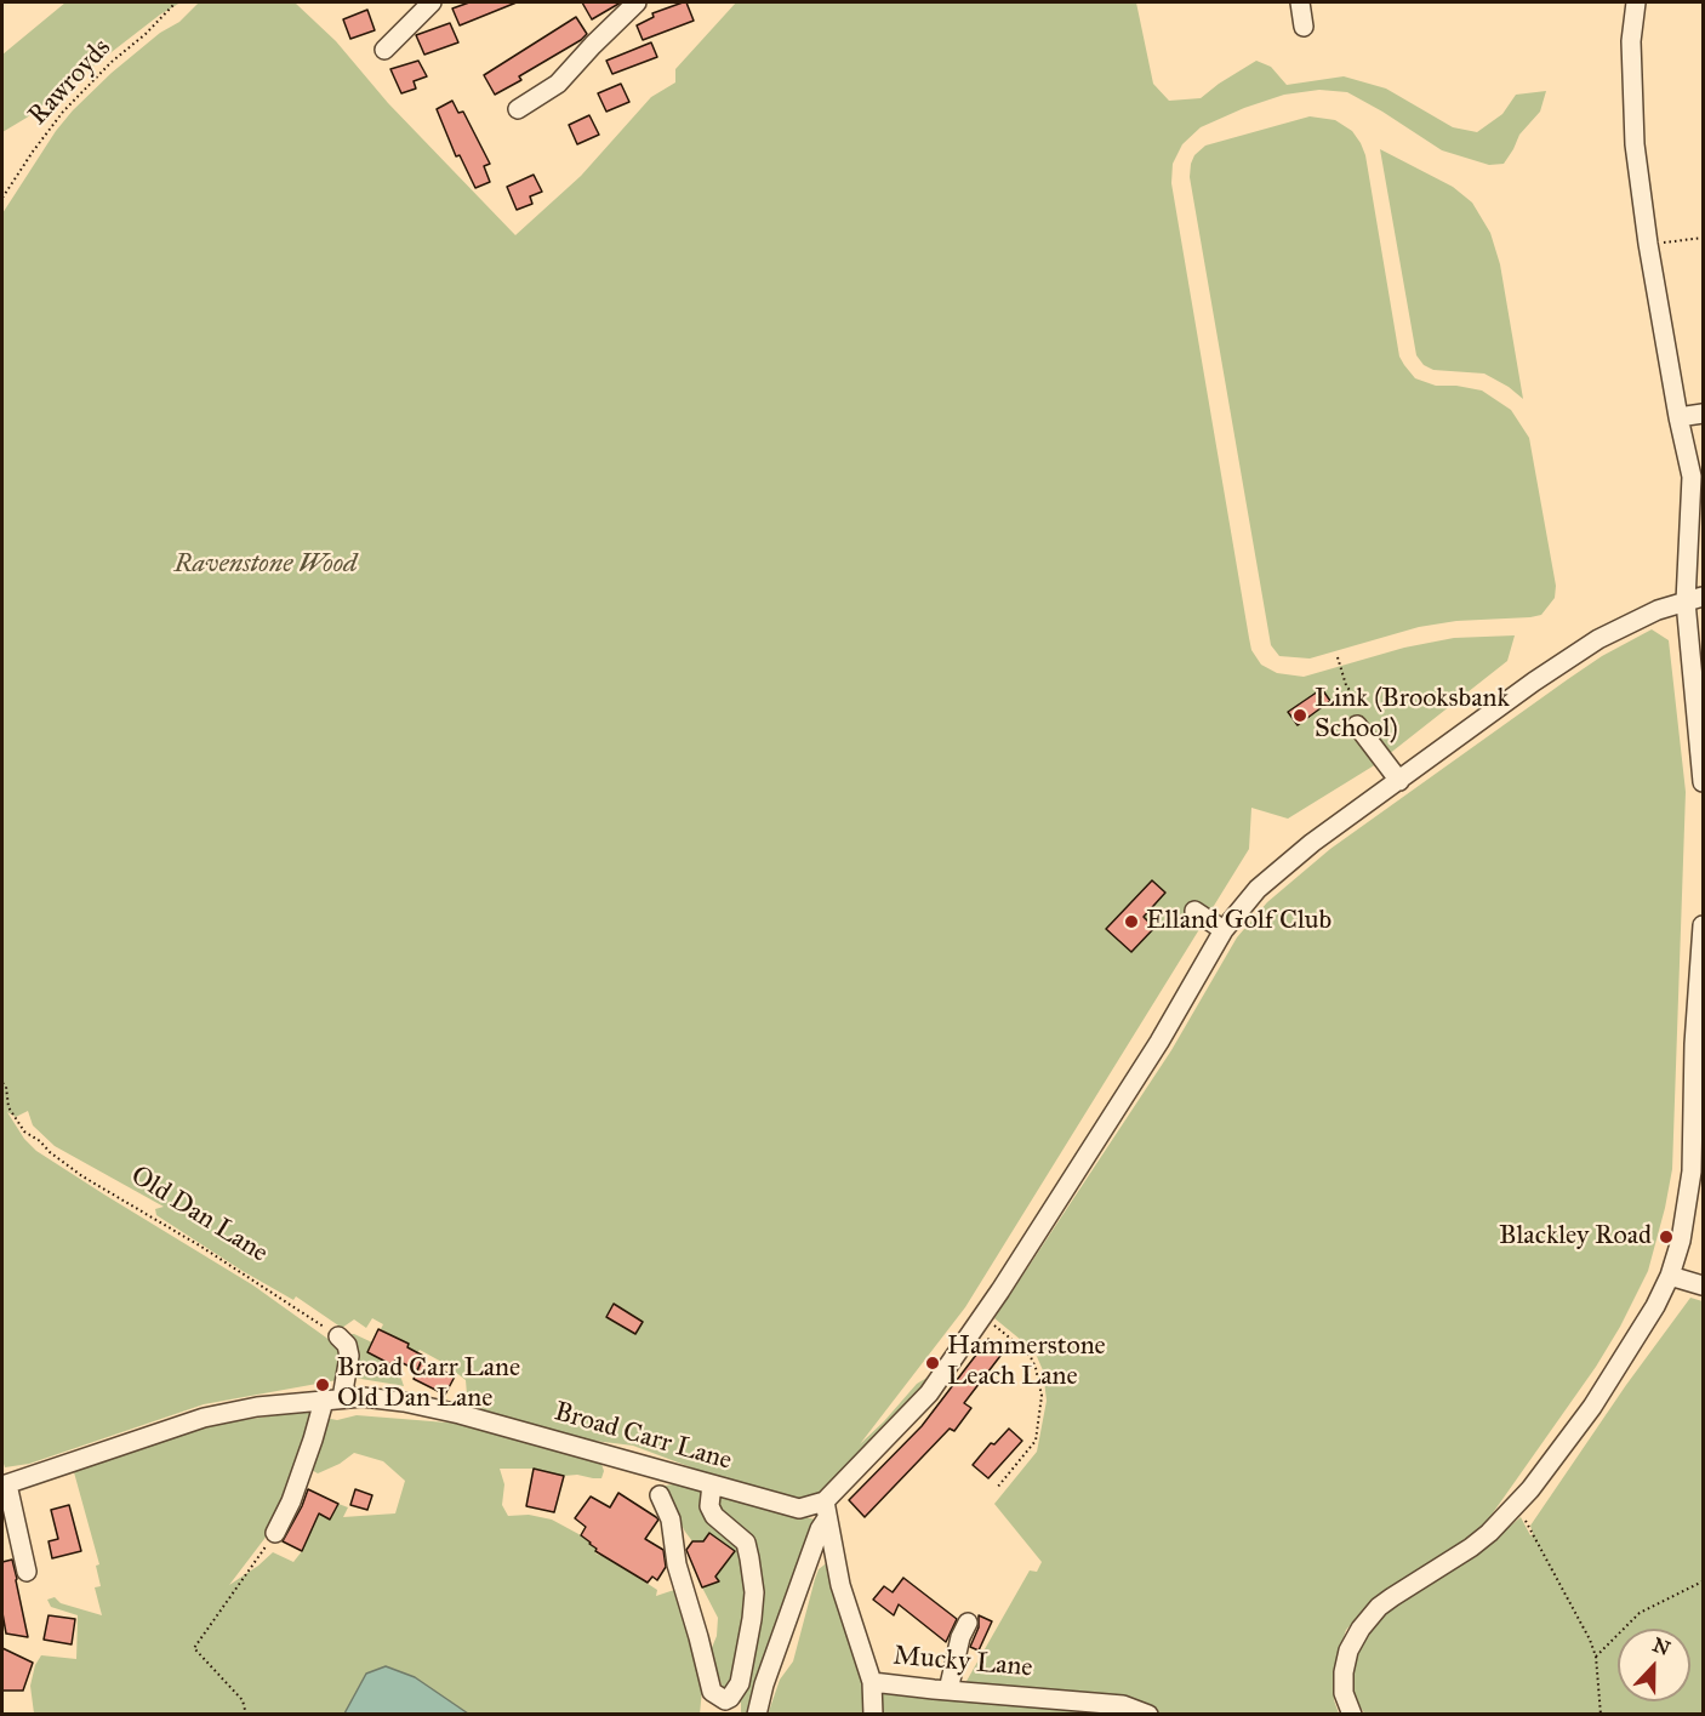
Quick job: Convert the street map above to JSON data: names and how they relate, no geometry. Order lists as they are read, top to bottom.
{
  "streets": {
    "street": ["Broad Carr Lane", "Mucky Lane"],
    "path": ["Rawroyds", "Old Dan Lane"]
  },
  "crossings": [
    ["Broad Carr Lane", "Mucky Lane"]
  ],
  "parks": ["Ravenstone Wood"],
  "places": [
    "Link (Brooksbank School)",
    "Elland Golf Club",
    "Blackley Road",
    "Hammerstone Leach Lane",
    "Broad Carr Lane Old Dan Lane"
  ],
  "north": "top"
}
